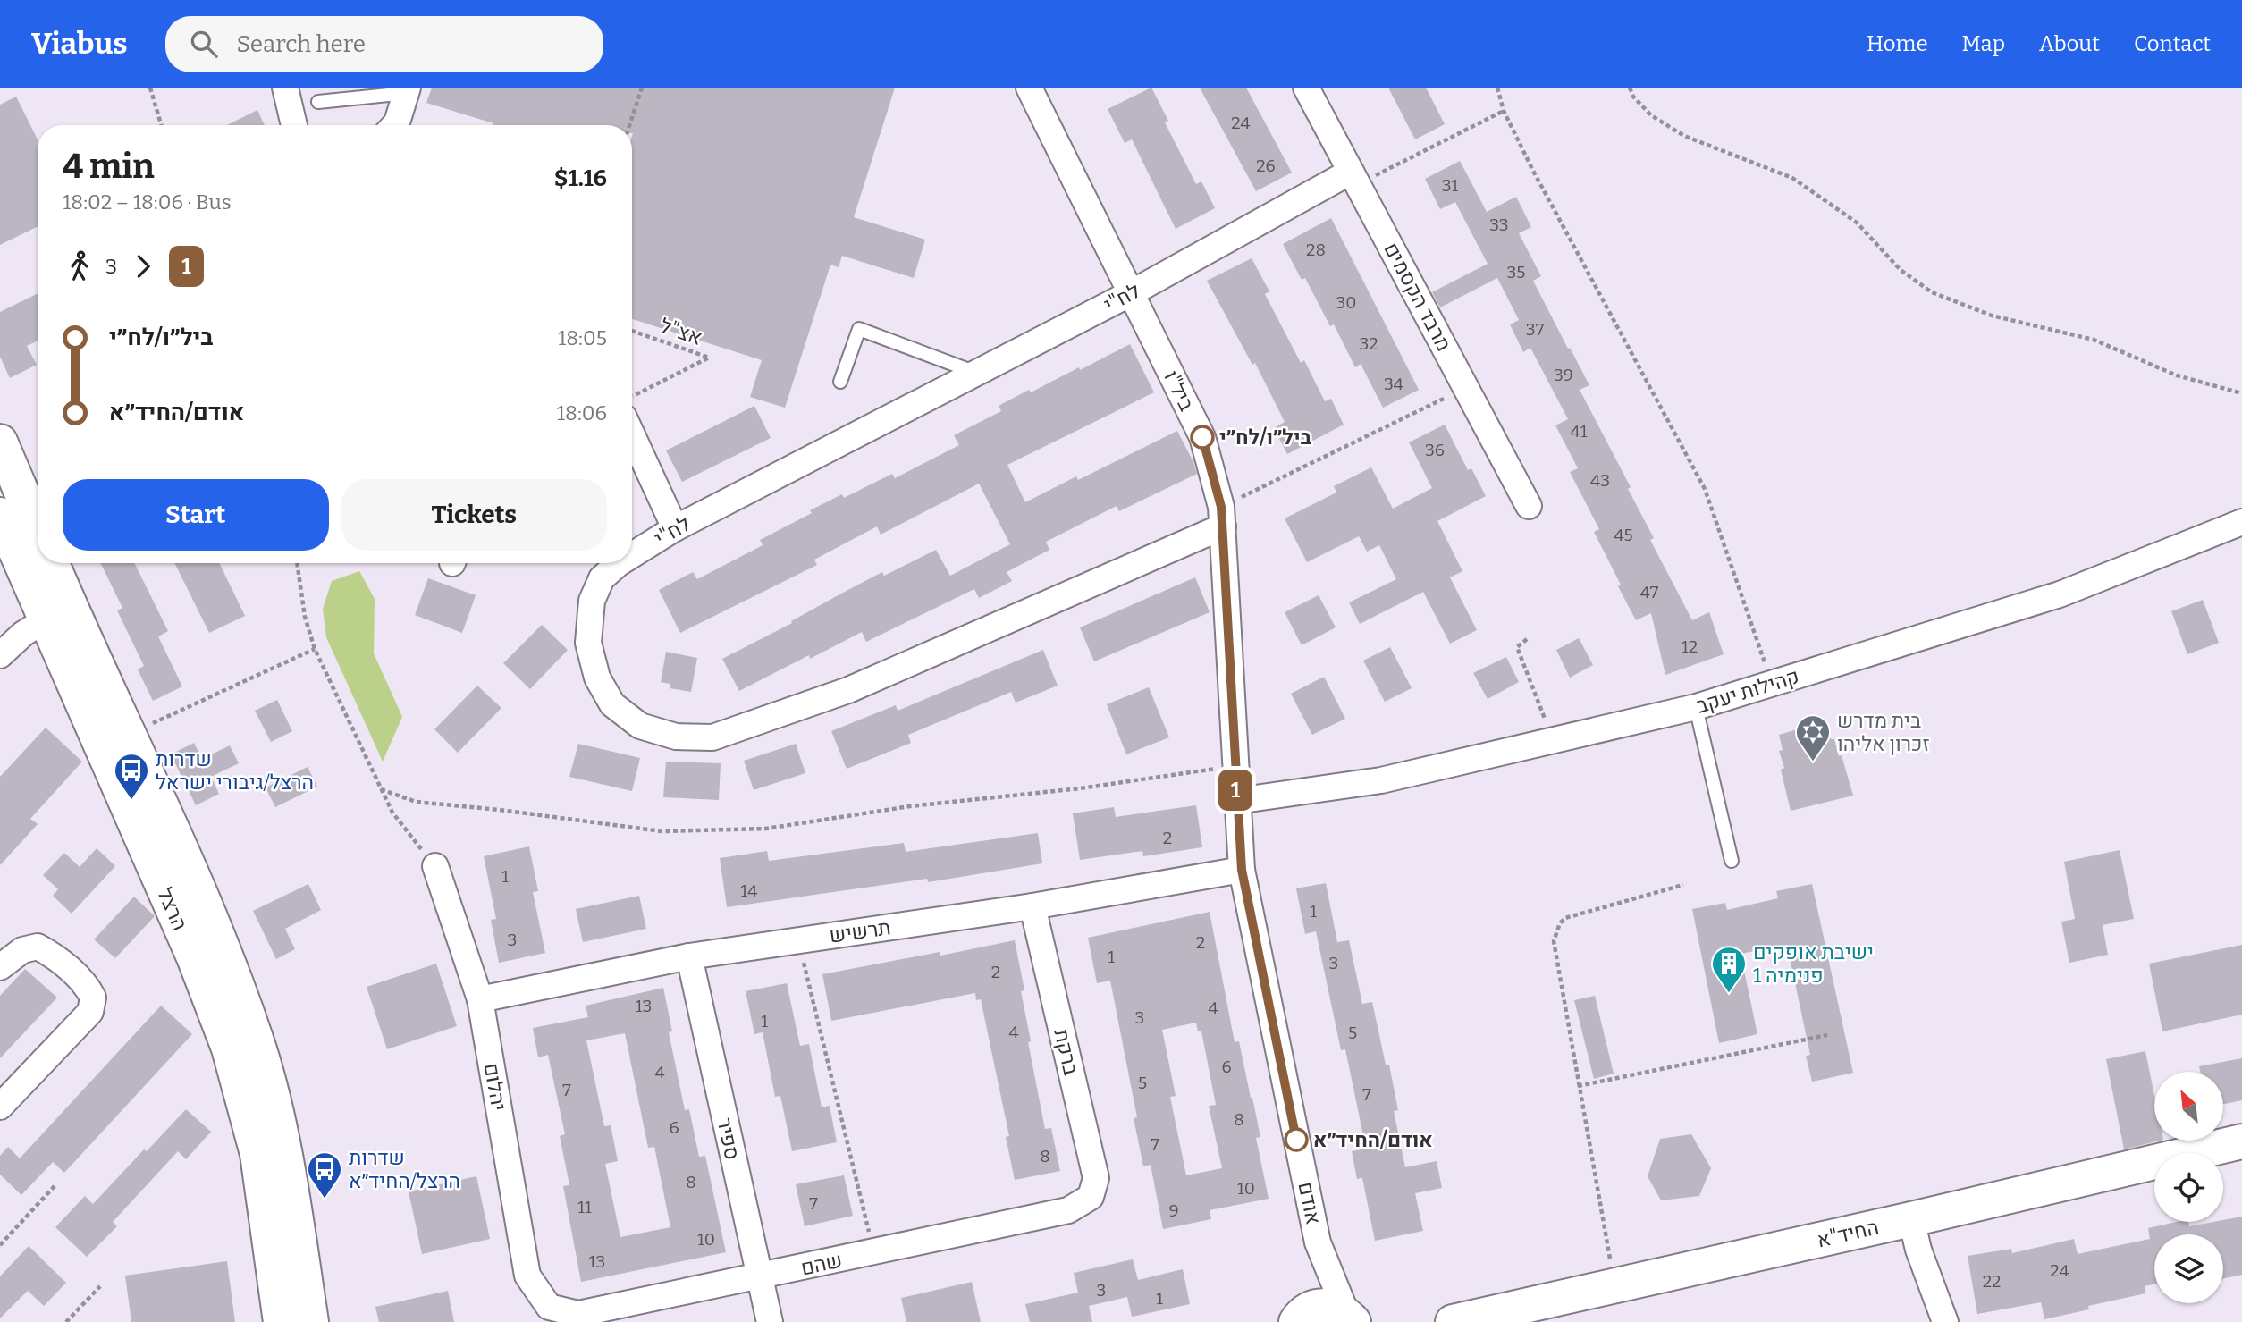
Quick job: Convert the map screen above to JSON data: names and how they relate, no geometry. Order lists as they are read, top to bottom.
{
  "streets": {
    "main road": ["הרצל", "החיד\"א"],
    "street": [
      "מרבד הקסמים",
      "לח\"י",
      "ביל\"ו",
      "קהילות יעקב",
      "תרשיש",
      "ברקת",
      "יהלום",
      "ספיר",
      "אודם",
      "שהם"
    ],
    "path": ["אצ\"ל"]
  },
  "crossings": [
    ["מרבד הקסמים", "לח\"י"],
    ["לח\"י", "ביל\"ו"],
    ["ביל\"ו", "קהילות יעקב"],
    ["ביל\"ו", "תרשיש"],
    ["ביל\"ו", "אודם"],
    ["תרשיש", "ברקת"],
    ["תרשיש", "יהלום"],
    ["תרשיש", "ספיר"],
    ["תרשיש", "אודם"],
    ["ברקת", "שהם"],
    ["יהלום", "שהם"],
    ["ספיר", "שהם"]
  ],
  "places": {
    "other": ["ביל״ו/לח״י", "אודם/החיד״א"],
    "synagogue": ["בית מדרש זכרון אליהו"],
    "bus stop": ["שדרות הרצל/גיבורי ישראל", "שדרות הרצל/החיד״א"],
    "building": ["ישיבת אופקים פנימיה 1"]
  },
  "lines": ["bus line 1"],
  "house_numbers": [
    "24",
    "26",
    "31",
    "33",
    "28",
    "35",
    "30",
    "37",
    "32",
    "39",
    "34",
    "41",
    "36",
    "43",
    "45",
    "47",
    "12",
    "2",
    "1",
    "14",
    "1",
    "3",
    "2",
    "1",
    "3",
    "2",
    "13",
    "4",
    "3",
    "1",
    "4",
    "5",
    "6",
    "4",
    "5",
    "7",
    "7",
    "8",
    "6",
    "7",
    "8",
    "8",
    "10",
    "7",
    "11",
    "9",
    "10",
    "13",
    "24",
    "22",
    "3",
    "1"
  ],
  "north": "top left",
  "page": {
    "header": "Viabus",
    "search": "Search here",
    "nav": [
      "Home",
      "Map",
      "About",
      "Contact"
    ],
    "on_map": "1",
    "heading": ["4 min", "18:02 – 18:06 · Bus", "$1.16"],
    "legs": ["3", "1"],
    "list": [
      {
        "name": "ביל״ו/לח״י",
        "value": "18:05"
      },
      {
        "name": "אודם/החיד״א",
        "value": "18:06"
      }
    ],
    "buttons": ["Start", "Tickets"]
  }
}
